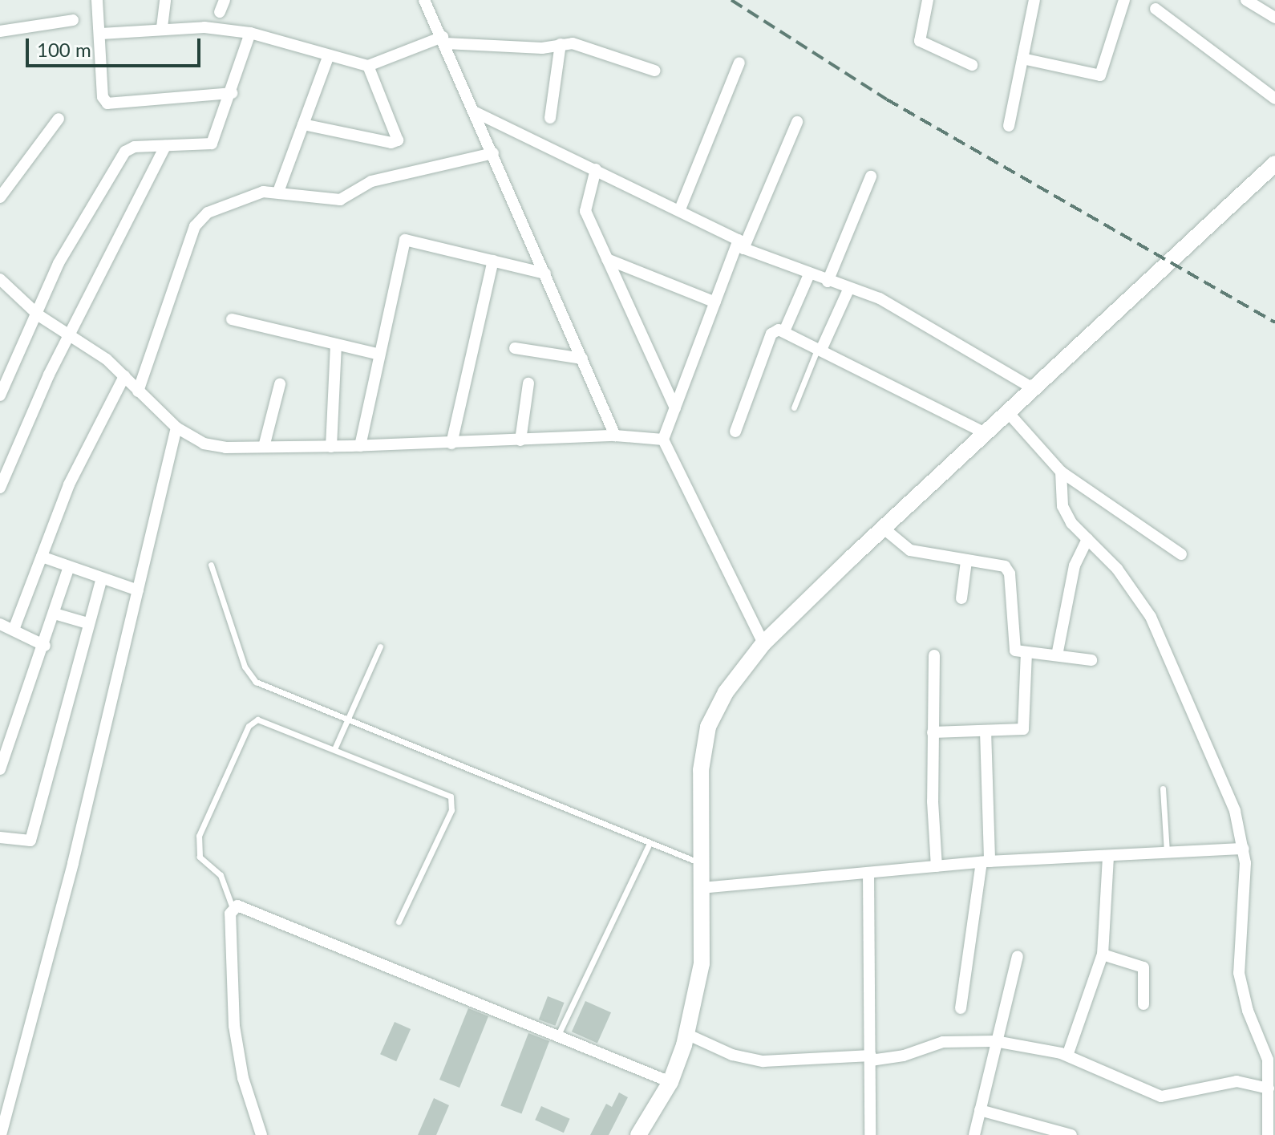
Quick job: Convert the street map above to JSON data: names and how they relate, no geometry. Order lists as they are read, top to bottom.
{
  "scale_bar": "100 m"
}
